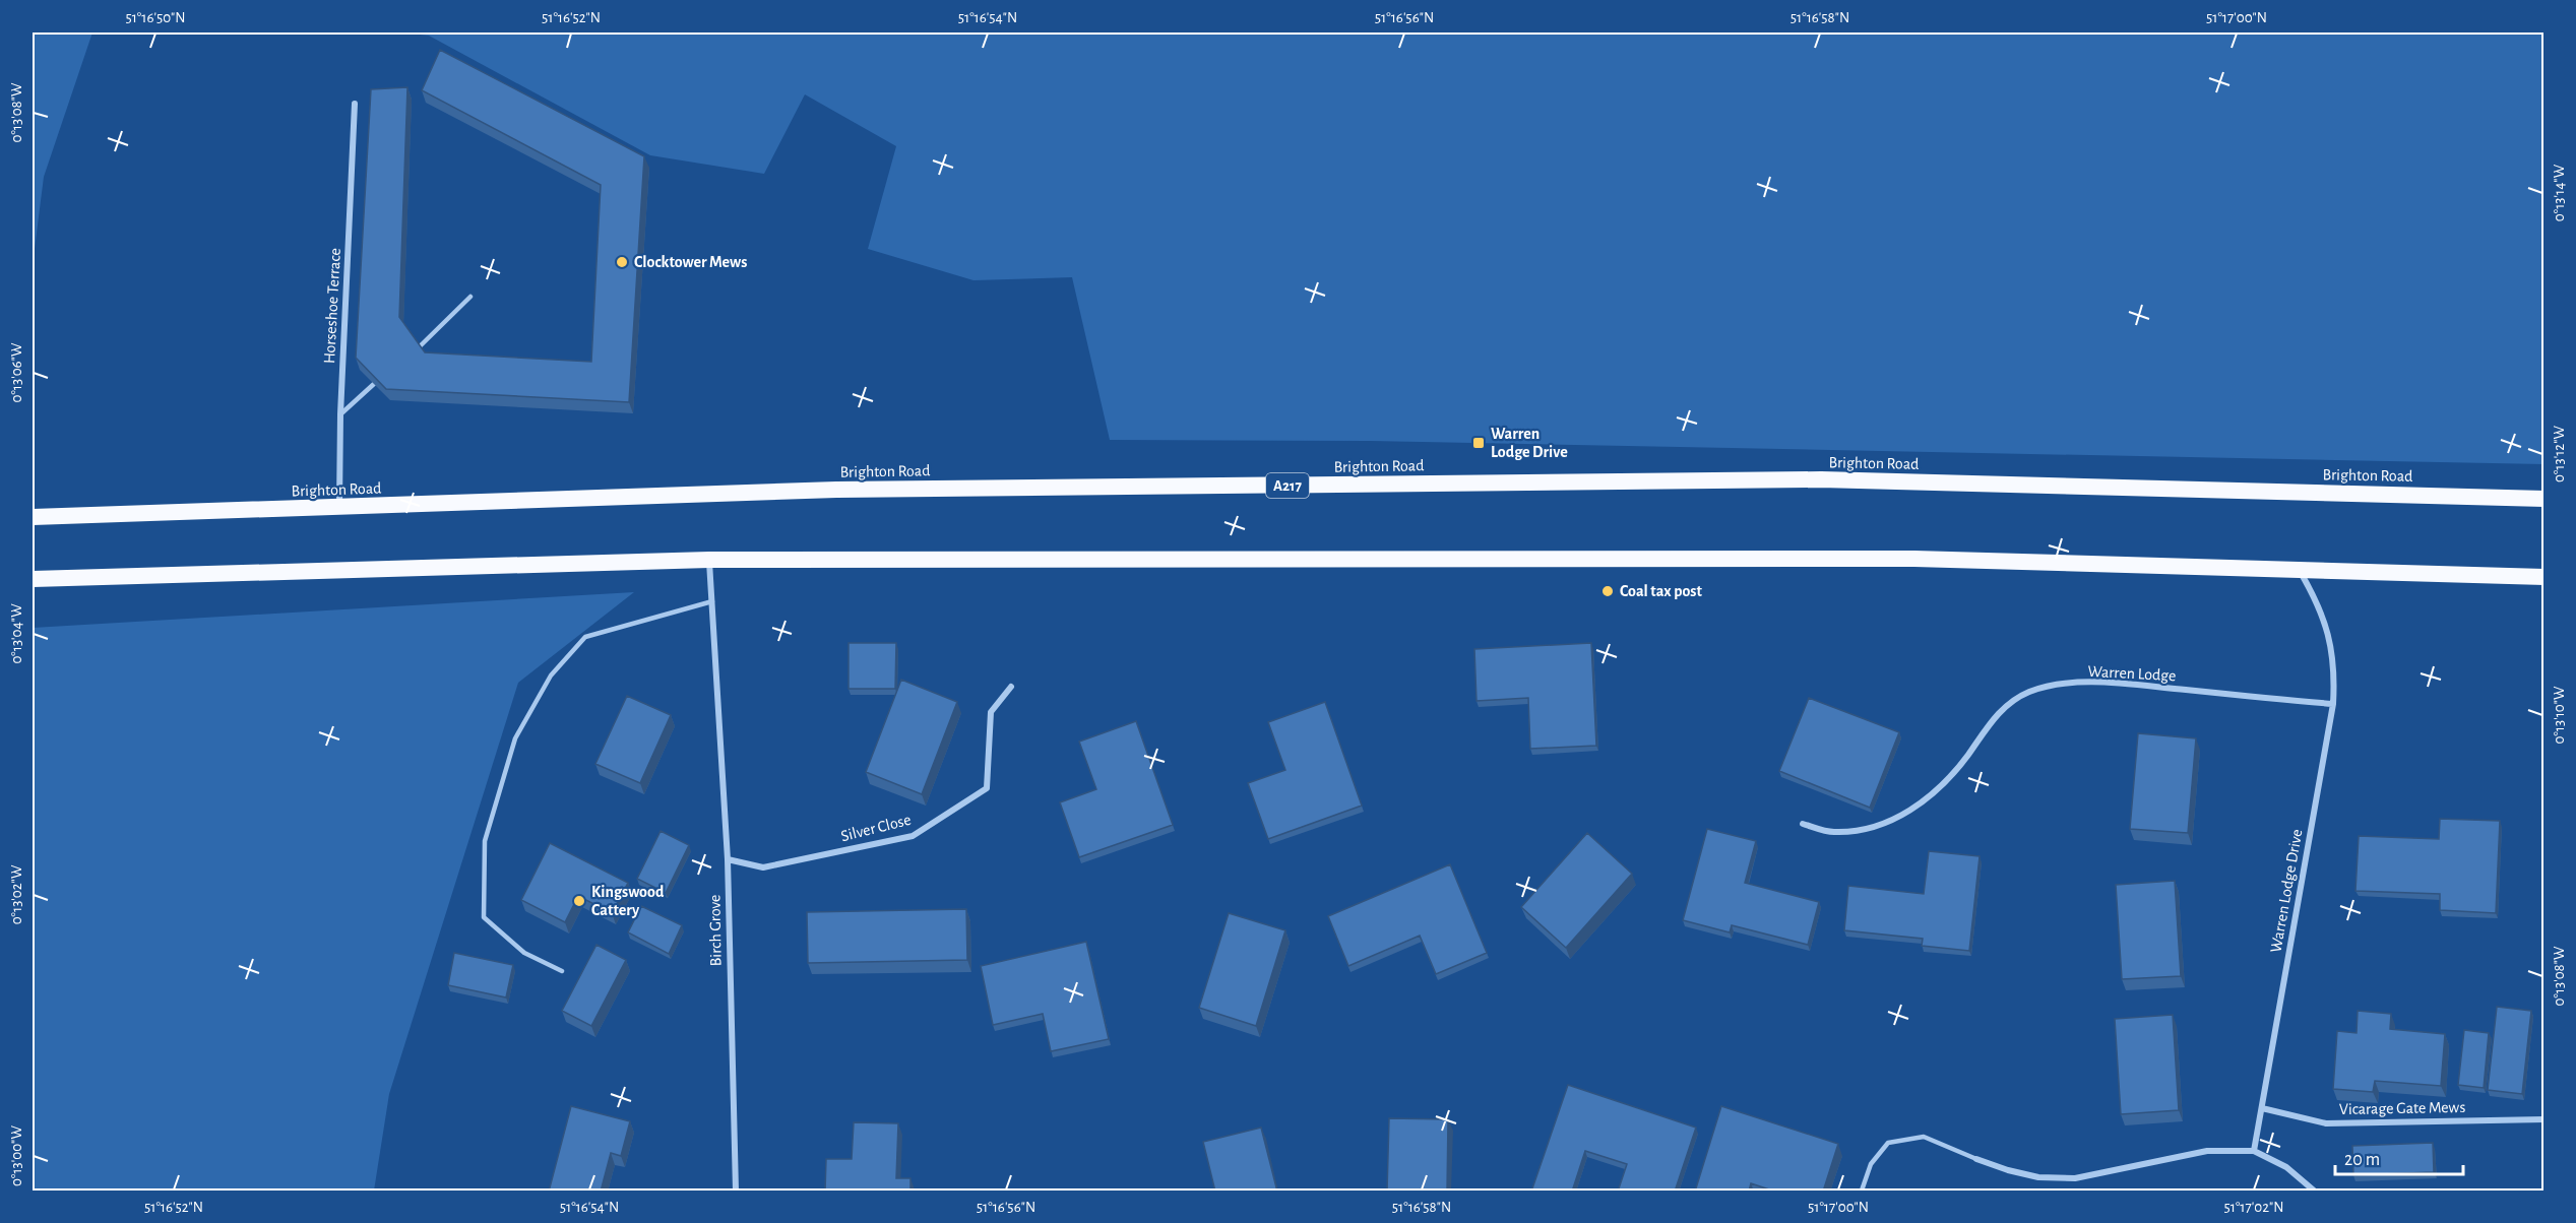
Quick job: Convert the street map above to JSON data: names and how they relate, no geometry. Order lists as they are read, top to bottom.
{
  "streets": {
    "highway": ["Brighton Road", "A217"],
    "street": [
      "Horseshoe Terrace",
      "Warren Lodge",
      "Silver Close",
      "Warren Lodge Drive",
      "Birch Grove",
      "Vicarage Gate Mews"
    ]
  },
  "crossings": [
    ["Horseshoe Terrace", "Brighton Road"],
    ["Warren Lodge", "Warren Lodge Drive"],
    ["Silver Close", "Birch Grove"],
    ["Warren Lodge Drive", "Vicarage Gate Mews"]
  ],
  "places": {
    "other": ["Clocktower Mews", "Coal tax post", "Kingswood Cattery"],
    "transit": ["Warren Lodge Drive"]
  },
  "scale_bar": "20 m",
  "coordinates": [
    "51°16'50\"N",
    "51°16'52\"N",
    "51°16'54\"N",
    "51°16'56\"N",
    "51°16'58\"N",
    "51°17'00\"N",
    "0°13'08\"W",
    "0°13'14\"W",
    "0°13'06\"W",
    "0°13'12\"W",
    "0°13'04\"W",
    "0°13'10\"W",
    "0°13'02\"W",
    "0°13'00\"W",
    "51°17'02\"N"
  ]
}
